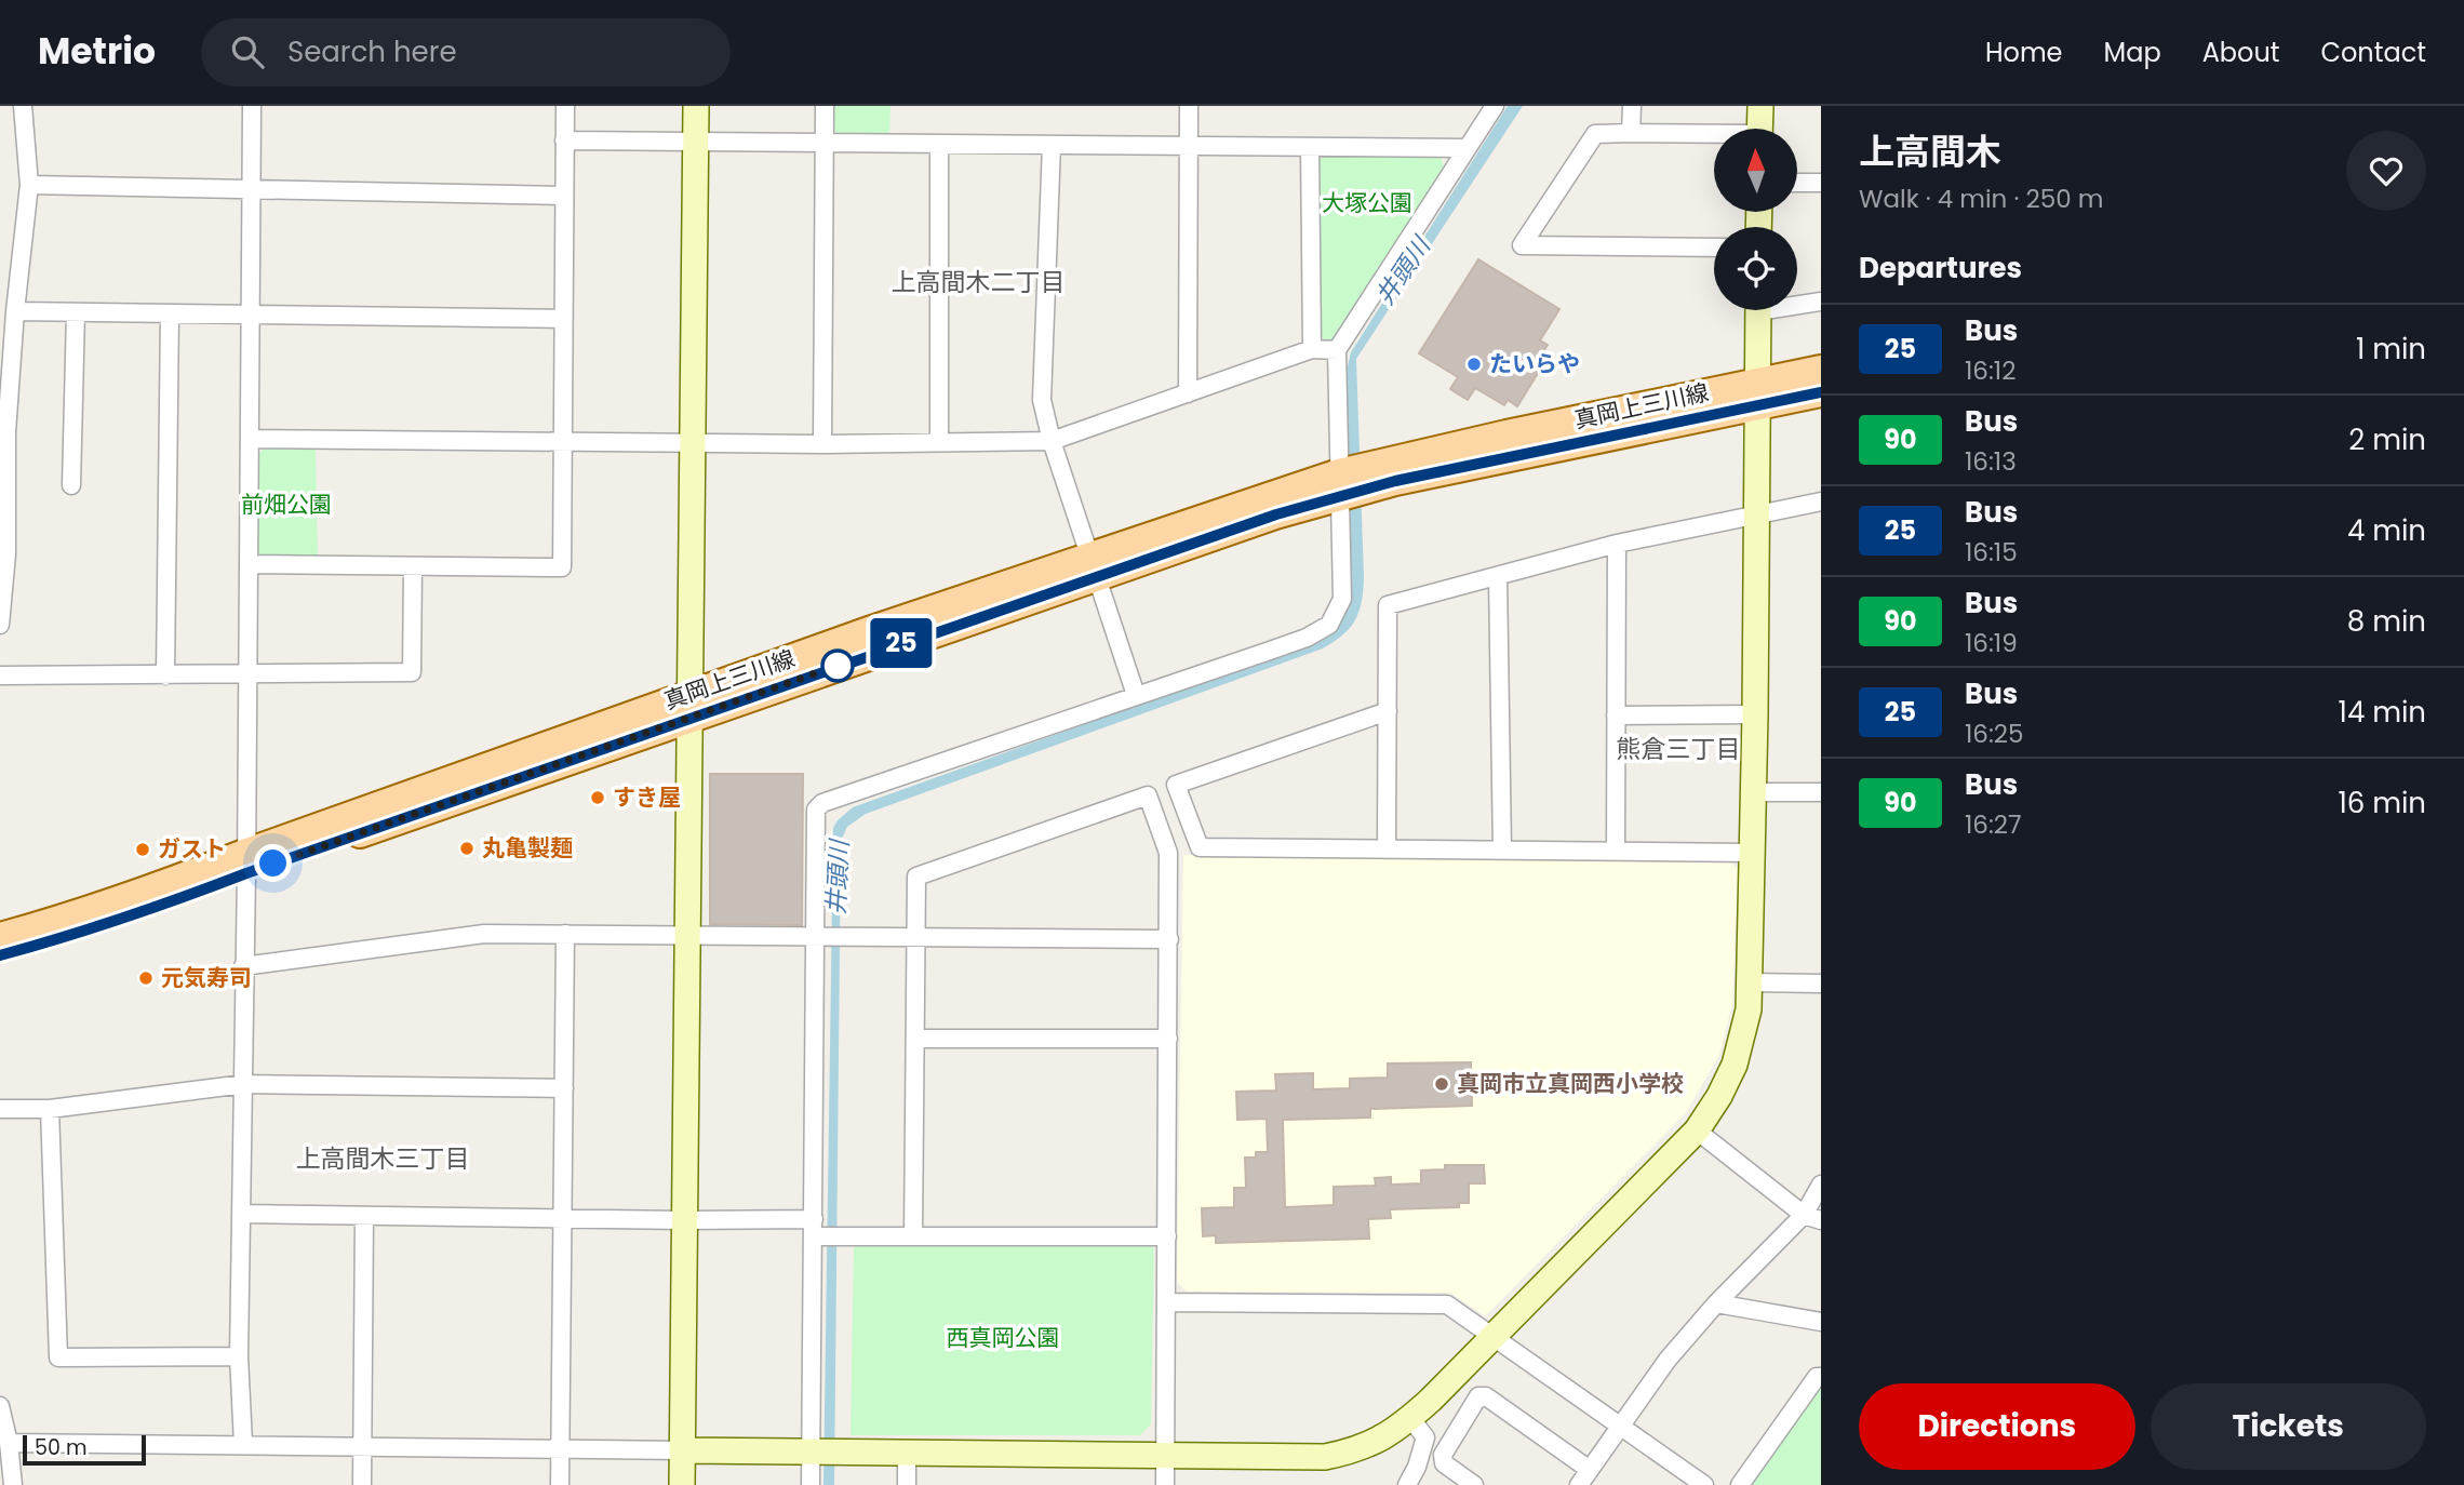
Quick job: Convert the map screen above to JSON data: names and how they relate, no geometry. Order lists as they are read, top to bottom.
{
  "streets": {
    "main road": ["真岡上三川線"]
  },
  "districts": ["上高間木二丁目", "熊倉三丁目", "上高間木三丁目"],
  "water": ["井頭川"],
  "parks": ["大塚公園", "前畑公園", "西真岡公園"],
  "places": [
    "たいらや",
    "すき屋",
    "丸亀製麺",
    "ガスト",
    "元気寿司",
    "真岡市立真岡西小学校"
  ],
  "lines": ["bus line 25"],
  "scale_bar": "50 m",
  "north": "top",
  "page": {
    "header": "Metrio",
    "search": "Search here",
    "nav": [
      "Home",
      "Map",
      "About",
      "Contact"
    ],
    "on_map": "25",
    "heading": [
      ["上高間木", "Walk · 4 min · 250 m"],
      "Departures"
    ],
    "list": [
      {
        "mark": "25",
        "name": "Bus",
        "note": "16:12",
        "value": "1 min"
      },
      {
        "mark": "90",
        "name": "Bus",
        "note": "16:13",
        "value": "2 min"
      },
      {
        "mark": "25",
        "name": "Bus",
        "note": "16:15",
        "value": "4 min"
      },
      {
        "mark": "90",
        "name": "Bus",
        "note": "16:19",
        "value": "8 min"
      },
      {
        "mark": "25",
        "name": "Bus",
        "note": "16:25",
        "value": "14 min"
      },
      {
        "mark": "90",
        "name": "Bus",
        "note": "16:27",
        "value": "16 min"
      }
    ],
    "buttons": ["Directions", "Tickets"],
    "scale": "50 m"
  }
}
